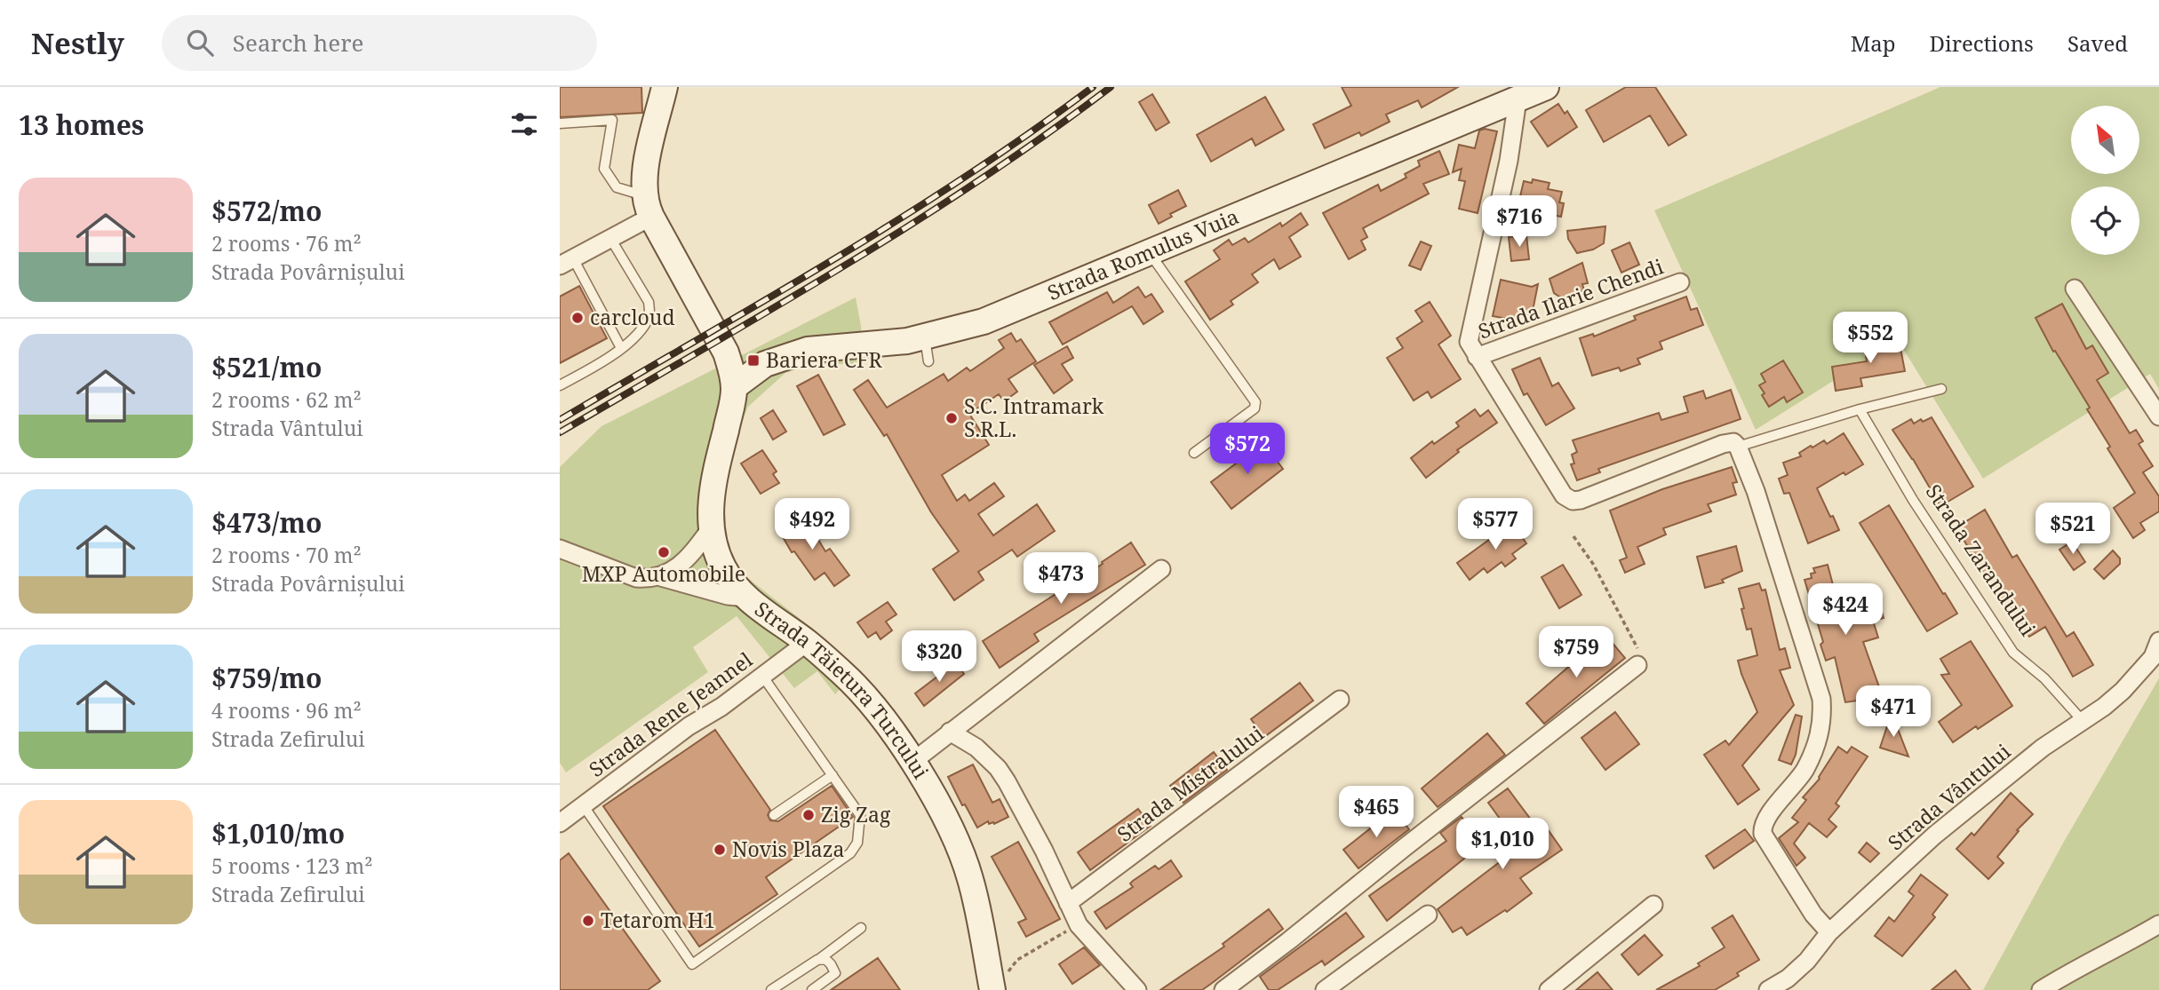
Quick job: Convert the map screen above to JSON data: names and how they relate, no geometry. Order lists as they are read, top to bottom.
{
  "streets": {
    "main road": ["Strada Romulus Vuia", "Strada Tăietura Turcului"],
    "street": [
      "Strada Ilarie Chendi",
      "Strada Rene Jeannel",
      "Strada Mistralului",
      "Strada Vântului"
    ],
    "lane": ["Strada Zarandului"]
  },
  "crossings": [
    ["Strada Romulus Vuia", "Strada Tăietura Turcului"],
    ["Strada Zarandului", "Strada Vântului"],
    ["Strada Tăietura Turcului", "Strada Rene Jeannel"]
  ],
  "places": {
    "other": [
      "carcloud",
      "S.C. Intramark S.R.L.",
      "MXP Automobile",
      "Zig Zag",
      "Novis Plaza",
      "Tetarom H1"
    ],
    "transit": ["Bariera CFR"]
  },
  "north": "top left",
  "page": {
    "header": "Nestly",
    "search": "Search here",
    "nav": ["Map", "Directions", "Saved"],
    "heading": "13 homes",
    "list": [
      {
        "name": "$572/mo",
        "note": "2 rooms · 76 m² · Strada Povârnișului"
      },
      {
        "name": "$521/mo",
        "note": "2 rooms · 62 m² · Strada Vântului"
      },
      {
        "name": "$473/mo",
        "note": "2 rooms · 70 m² · Strada Povârnișului"
      },
      {
        "name": "$759/mo",
        "note": "4 rooms · 96 m² · Strada Zefirului"
      },
      {
        "name": "$1,010/mo",
        "note": "5 rooms · 123 m² · Strada Zefirului"
      }
    ],
    "price": [
      "$716",
      "$552",
      "$572",
      "$492",
      "$577",
      "$521",
      "$473",
      "$424",
      "$759",
      "$320",
      "$471",
      "$465",
      "$1,010"
    ]
  }
}
